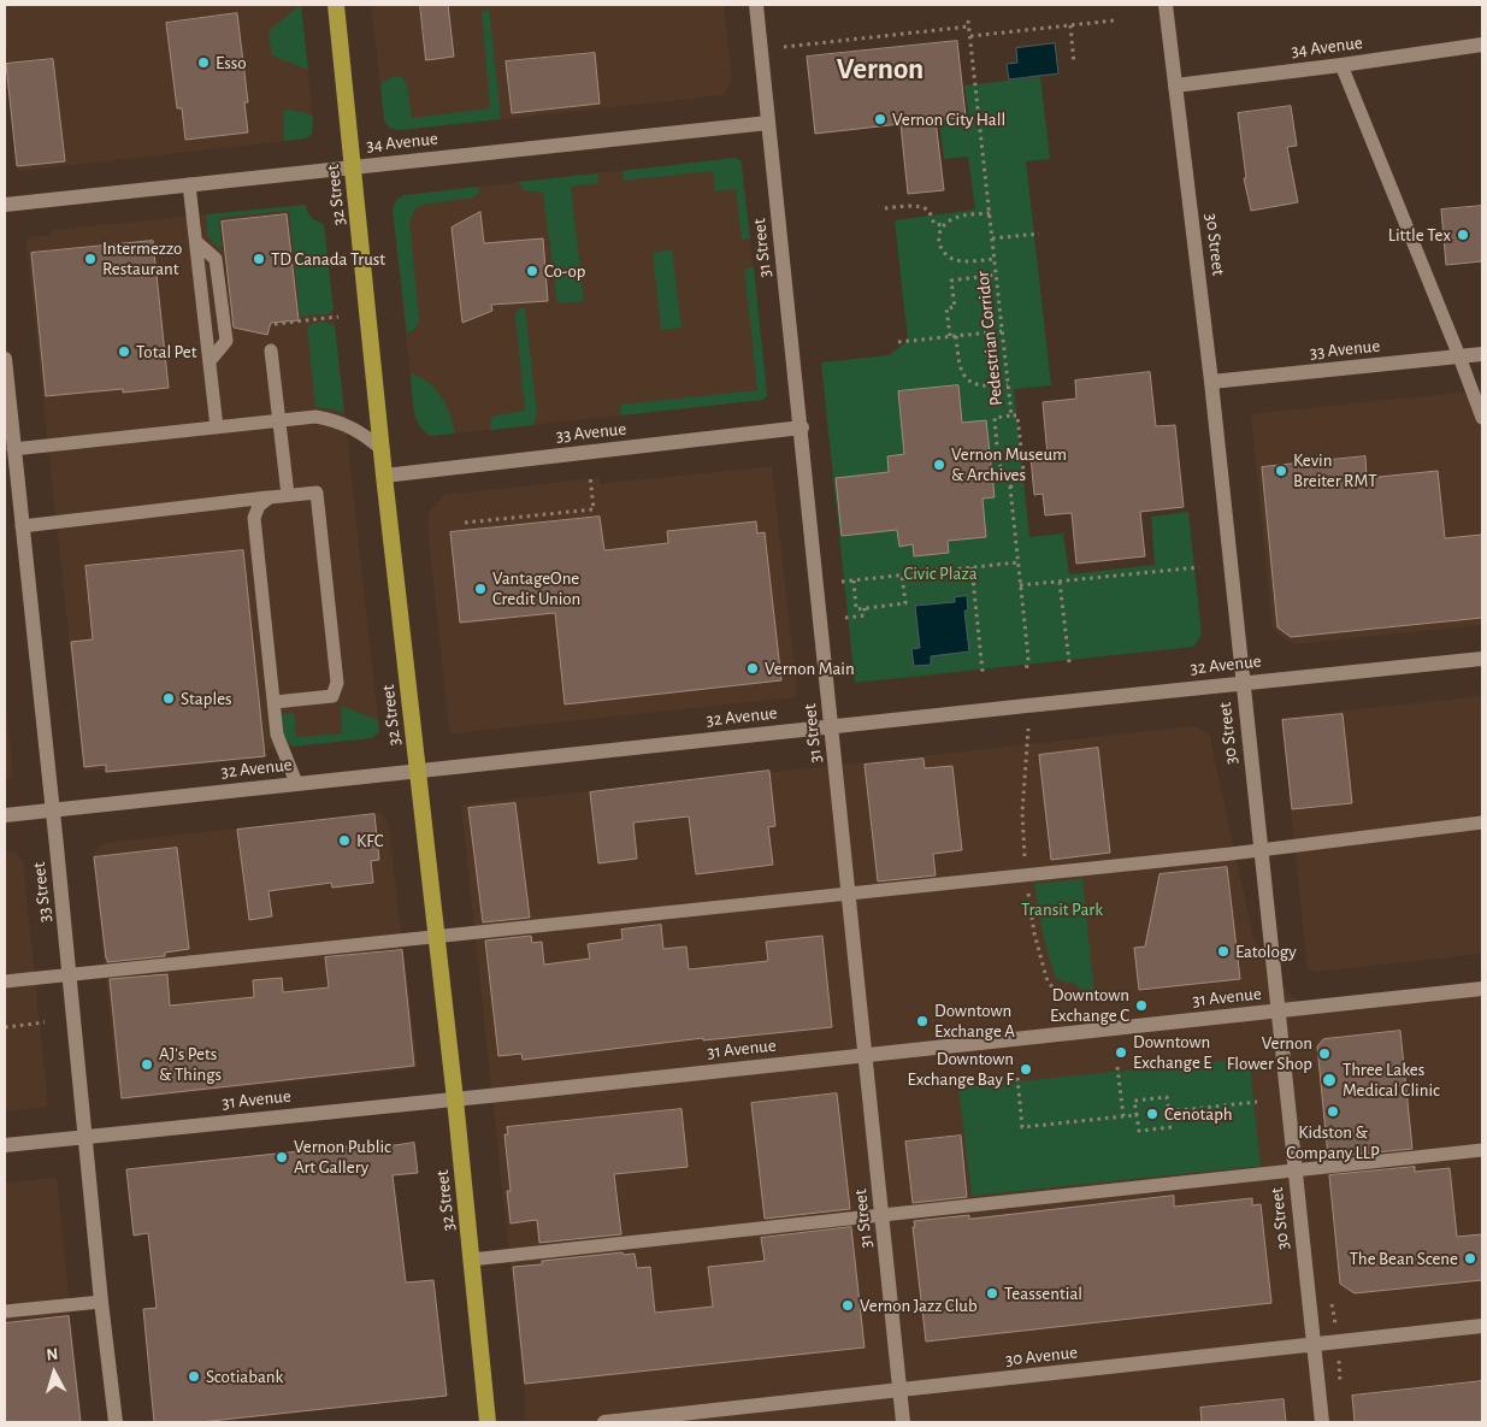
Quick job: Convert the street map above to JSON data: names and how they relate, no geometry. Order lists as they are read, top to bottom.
{
  "streets": {
    "highway": ["32 Street"],
    "street": [
      "34 Avenue",
      "30 Street",
      "31 Street",
      "33 Avenue",
      "32 Avenue",
      "33 Street",
      "31 Avenue",
      "30 Avenue"
    ],
    "path": ["Pedestrian Corridor"]
  },
  "crossings": [
    ["34 Avenue", "32 Street"],
    ["34 Avenue", "30 Street"],
    ["34 Avenue", "31 Street"],
    ["32 Street", "33 Avenue"],
    ["32 Street", "32 Avenue"],
    ["32 Street", "31 Avenue"],
    ["30 Street", "33 Avenue"],
    ["30 Street", "32 Avenue"],
    ["30 Street", "31 Avenue"],
    ["30 Street", "30 Avenue"],
    ["31 Street", "33 Avenue"],
    ["31 Street", "32 Avenue"],
    ["31 Street", "31 Avenue"],
    ["31 Street", "30 Avenue"],
    ["32 Avenue", "33 Street"],
    ["33 Street", "31 Avenue"]
  ],
  "districts": ["Vernon"],
  "parks": ["Civic Plaza", "Transit Park"],
  "places": [
    "Esso",
    "Vernon City Hall",
    "Little Tex",
    "Intermezzo Restaurant",
    "TD Canada Trust",
    "Co-op",
    "Total Pet",
    "Vernon Museum & Archives",
    "Kevin Breiter RMT",
    "VantageOne Credit Union",
    "Vernon Main",
    "Staples",
    "KFC",
    "Eatology",
    "Downtown Exchange C",
    "Downtown Exchange A",
    "Downtown Exchange E",
    "Vernon Flower Shop",
    "AJ's Pets & Things",
    "Downtown Exchange Bay F",
    "Three Lakes Medical Clinic",
    "Kidston & Company LLP",
    "Cenotaph",
    "Vernon Public Art Gallery",
    "The Bean Scene",
    "Teassential",
    "Vernon Jazz Club",
    "Scotiabank"
  ],
  "north": "top"
}
